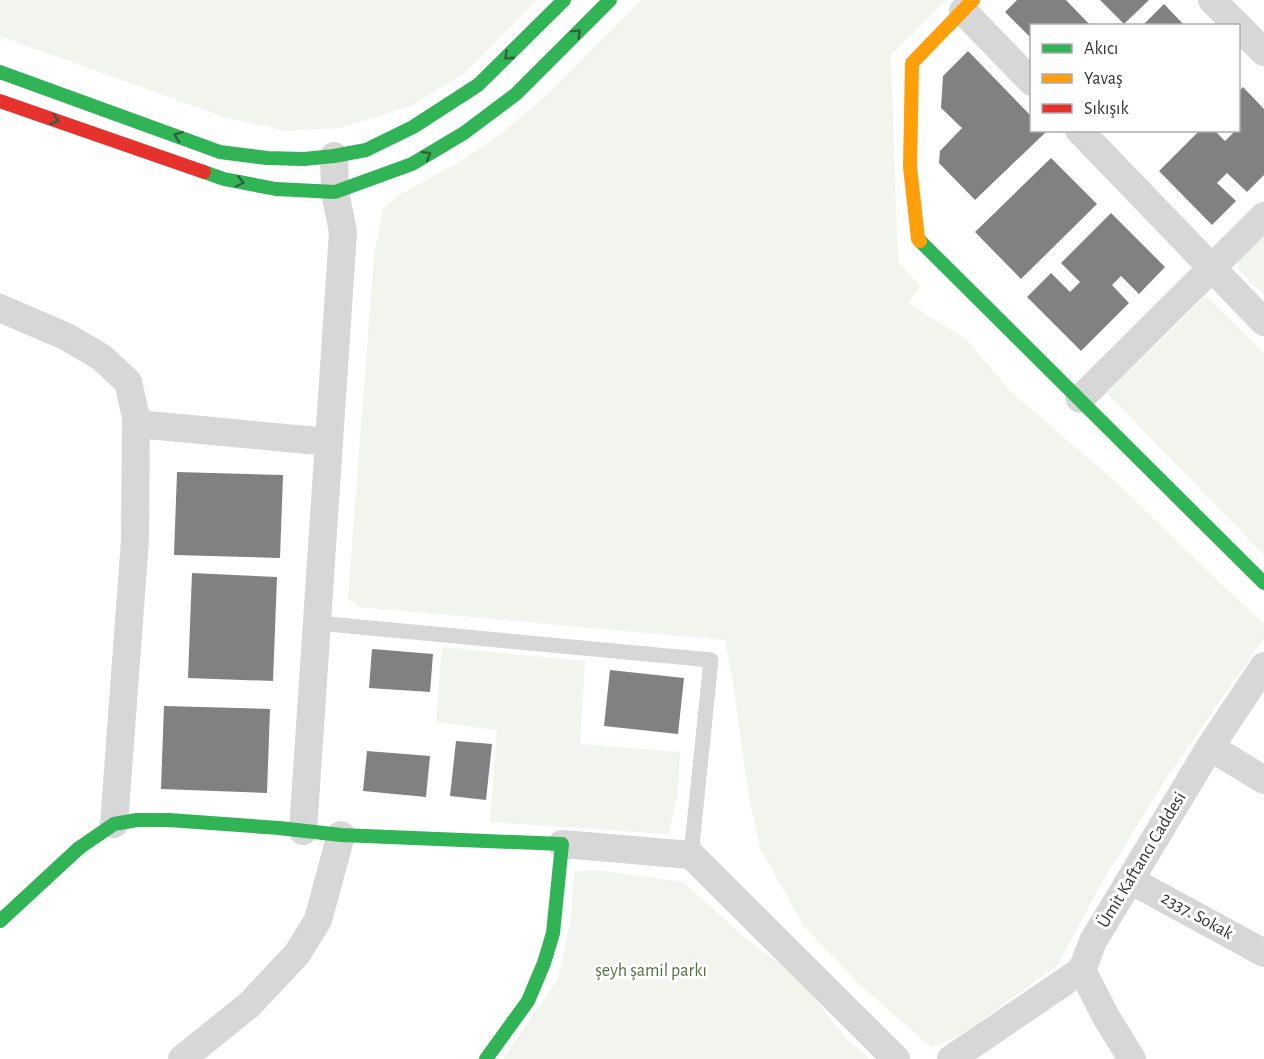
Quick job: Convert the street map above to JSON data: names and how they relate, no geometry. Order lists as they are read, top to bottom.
{
  "streets": {
    "street": ["Ümit Kaftancı Caddesi", "2337. Sokak"]
  },
  "crossings": [
    ["Ümit Kaftancı Caddesi", "2337. Sokak"]
  ],
  "parks": ["şeyh şamil parkı"],
  "legend": ["Akıcı", "Yavaş", "Sıkışık"]
}
